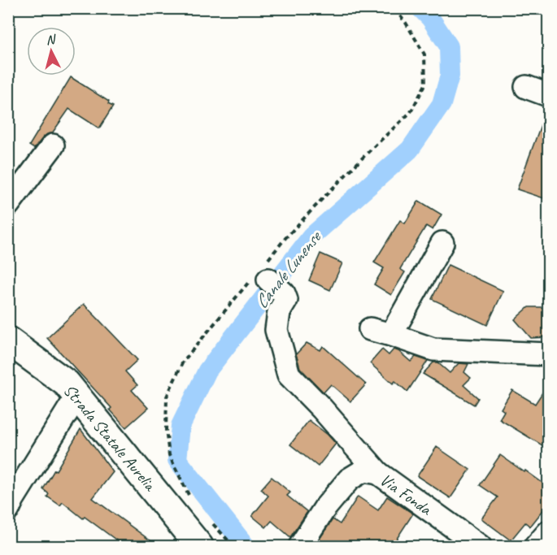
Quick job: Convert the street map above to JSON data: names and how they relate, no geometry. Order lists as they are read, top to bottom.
{
  "streets": {
    "main road": ["Strada Statale Aurelia"],
    "street": ["Via Fonda"]
  },
  "water": ["Canale Lunense"],
  "north": "top"
}
